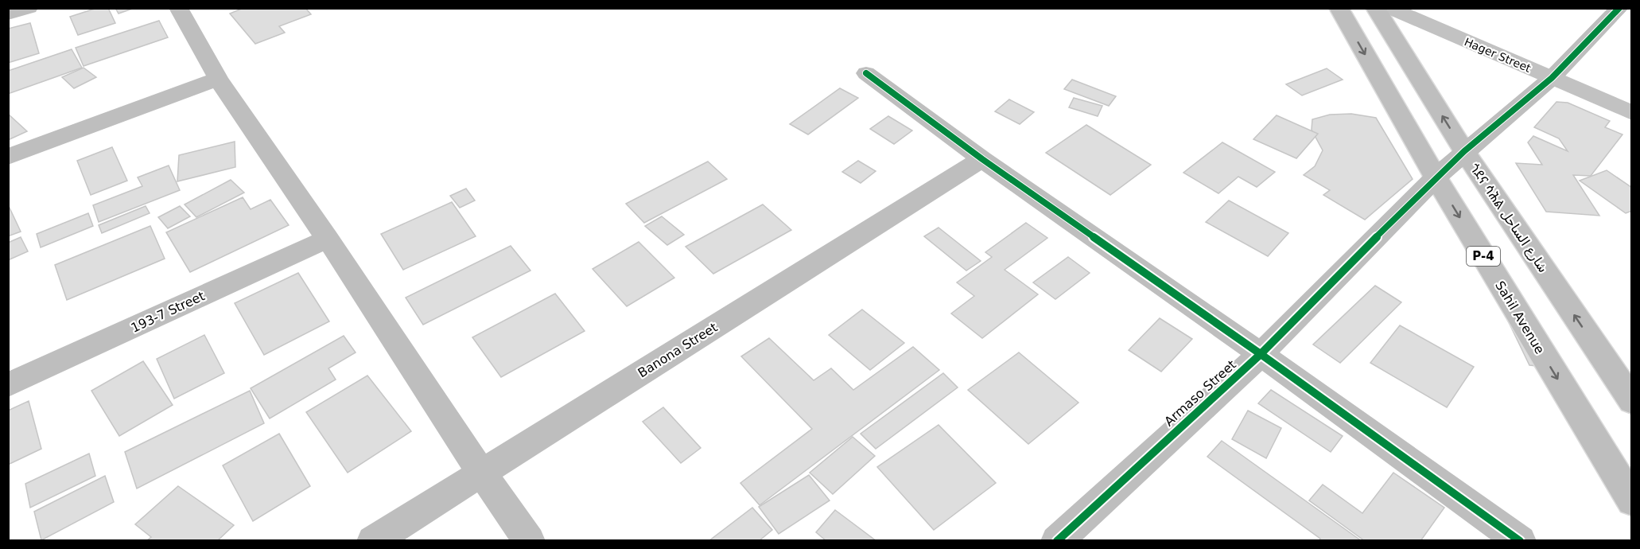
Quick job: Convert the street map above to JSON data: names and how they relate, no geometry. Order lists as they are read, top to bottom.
{
  "streets": {
    "main road": [
      "ጎደና ሳሕል شارع الساحل",
      "P-4",
      "193-7 Street",
      "Sahil Avenue",
      "Banona Street",
      "Armaso Street"
    ],
    "street": ["Hager Street"]
  },
  "crossings": [
    ["Hager Street", "Armaso Street"],
    ["ጎደና ሳሕል شارع الساحل", "Armaso Street"],
    ["Sahil Avenue", "Armaso Street"]
  ],
  "one_way": ["ጎደና ሳሕል شارع الساحل"]
}
